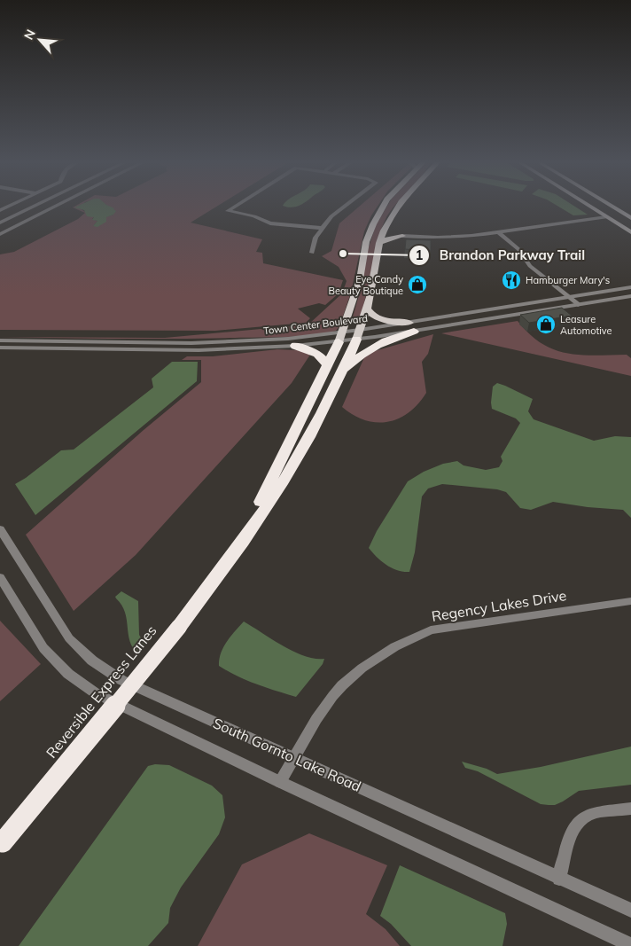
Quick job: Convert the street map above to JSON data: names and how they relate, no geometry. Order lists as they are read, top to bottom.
{
  "streets": {
    "highway": ["Reversible Express Lanes"],
    "street": ["Town Center Boulevard", "Regency Lakes Drive", "South Gornto Lake Road"]
  },
  "crossings": [
    ["Town Center Boulevard", "Reversible Express Lanes"],
    ["Regency Lakes Drive", "South Gornto Lake Road"]
  ],
  "places": {
    "other": ["Brandon Parkway Trail"],
    "restaurant": ["Hamburger Mary's"],
    "shop": ["Eye Candy Beauty Boutique", "Leasure Automotive"]
  },
  "north": "top left"
}
